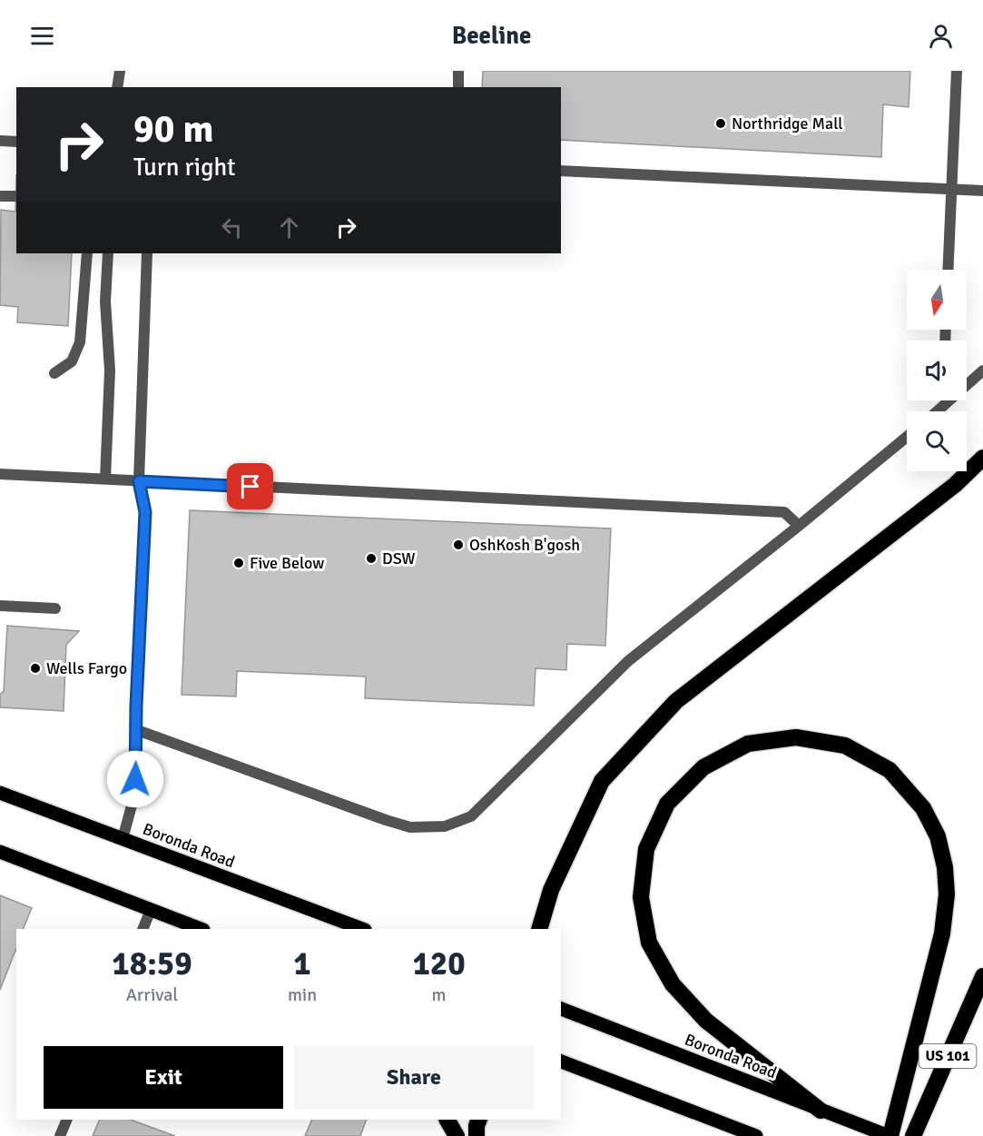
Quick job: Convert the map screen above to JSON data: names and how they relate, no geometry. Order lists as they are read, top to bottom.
{
  "streets": {
    "highway": ["US 101"],
    "main road": ["Boronda Road"]
  },
  "places": [
    "Northridge Mall",
    "OshKosh B'gosh",
    "DSW",
    "Five Below",
    "Wells Fargo"
  ],
  "north": "bottom",
  "page": {
    "header": "Beeline",
    "turn": ["90 m", "Turn right"],
    "eta": [
      "18:59",
      "Arrival",
      "1",
      "min",
      "120",
      "m"
    ],
    "buttons": ["Exit", "Share"]
  }
}
